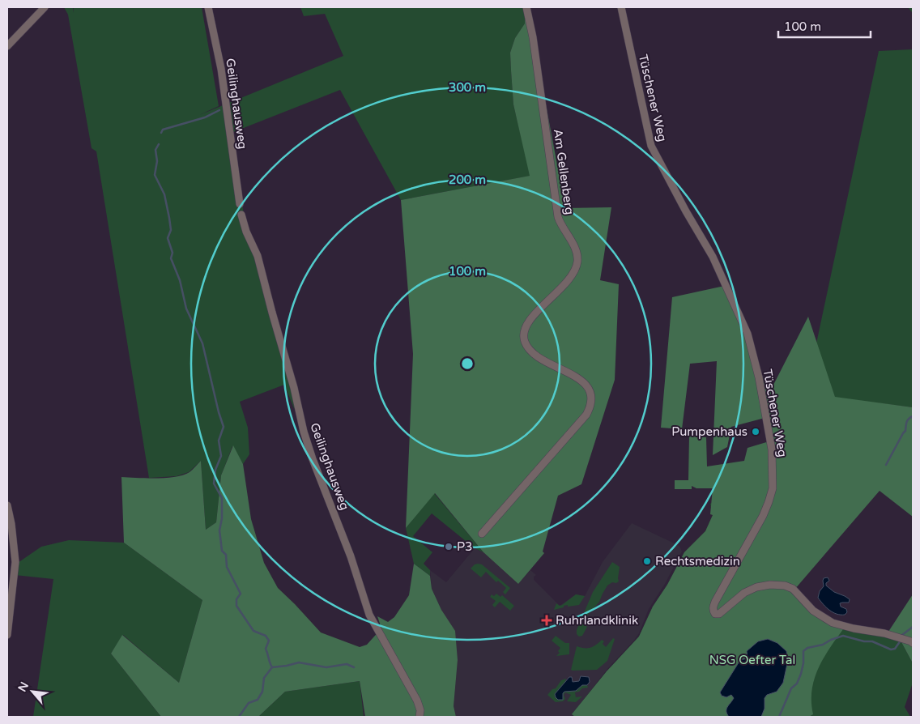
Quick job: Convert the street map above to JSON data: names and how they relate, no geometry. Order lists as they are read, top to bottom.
{
  "streets": {
    "street": ["Tüschener Weg", "Geilinghausweg", "Am Gellenberg"]
  },
  "parks": ["NSG Oefter Tal"],
  "places": {
    "other": ["Pumpenhaus", "P3", "Rechtsmedizin"],
    "health": ["Ruhrlandklinik"]
  },
  "scale_bar": "100 m",
  "north": "top left",
  "rings": ["300 m", "200 m", "100 m"]
}
